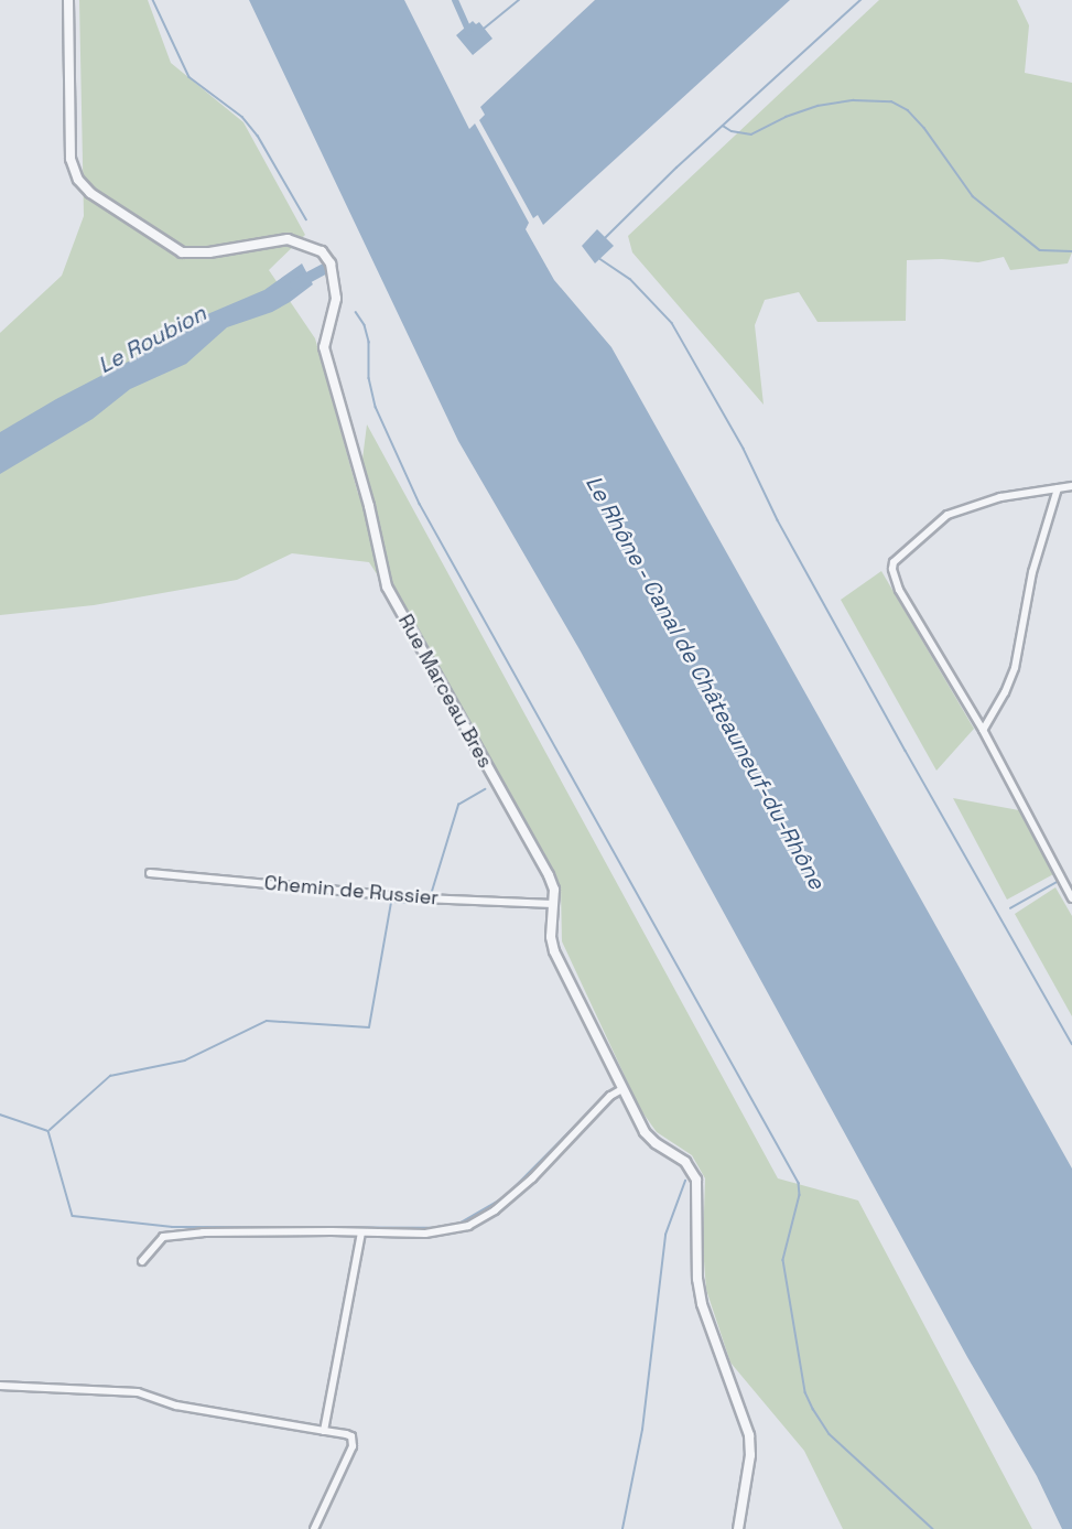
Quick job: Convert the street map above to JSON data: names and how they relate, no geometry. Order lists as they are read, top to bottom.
{
  "streets": {
    "street": ["Rue Marceau Bres", "Chemin de Russier"]
  },
  "crossings": [
    ["Rue Marceau Bres", "Chemin de Russier"]
  ],
  "water": ["Le Roubion", "Le Rhône - Canal de Châteauneuf-du-Rhône"]
}
